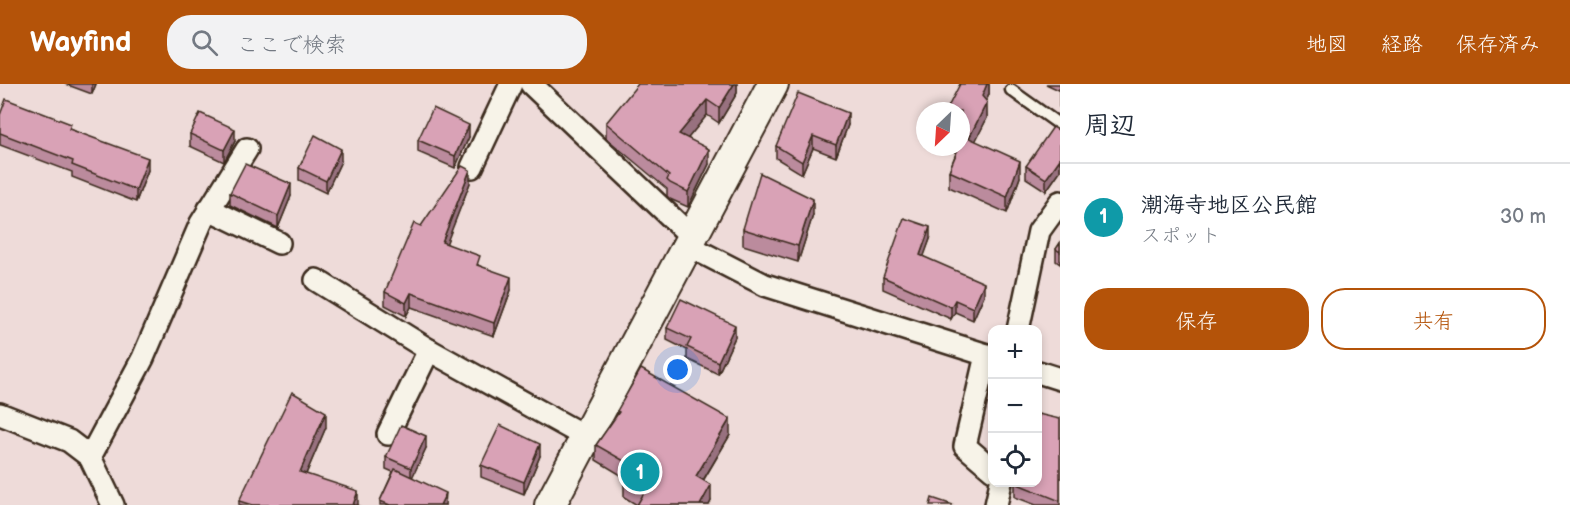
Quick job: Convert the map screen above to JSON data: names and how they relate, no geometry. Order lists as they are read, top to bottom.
{
  "north": "bottom left",
  "page": {
    "header": "Wayfind",
    "search": "ここで検索",
    "nav": ["地図", "経路", "保存済み"],
    "heading": "周辺",
    "list": [
      {
        "mark": "1",
        "name": "潮海寺地区公民館",
        "note": "スポット",
        "value": "30 m"
      }
    ],
    "buttons": ["保存", "共有"],
    "map_buttons": ["+", "−"],
    "pins": "1"
  }
}
